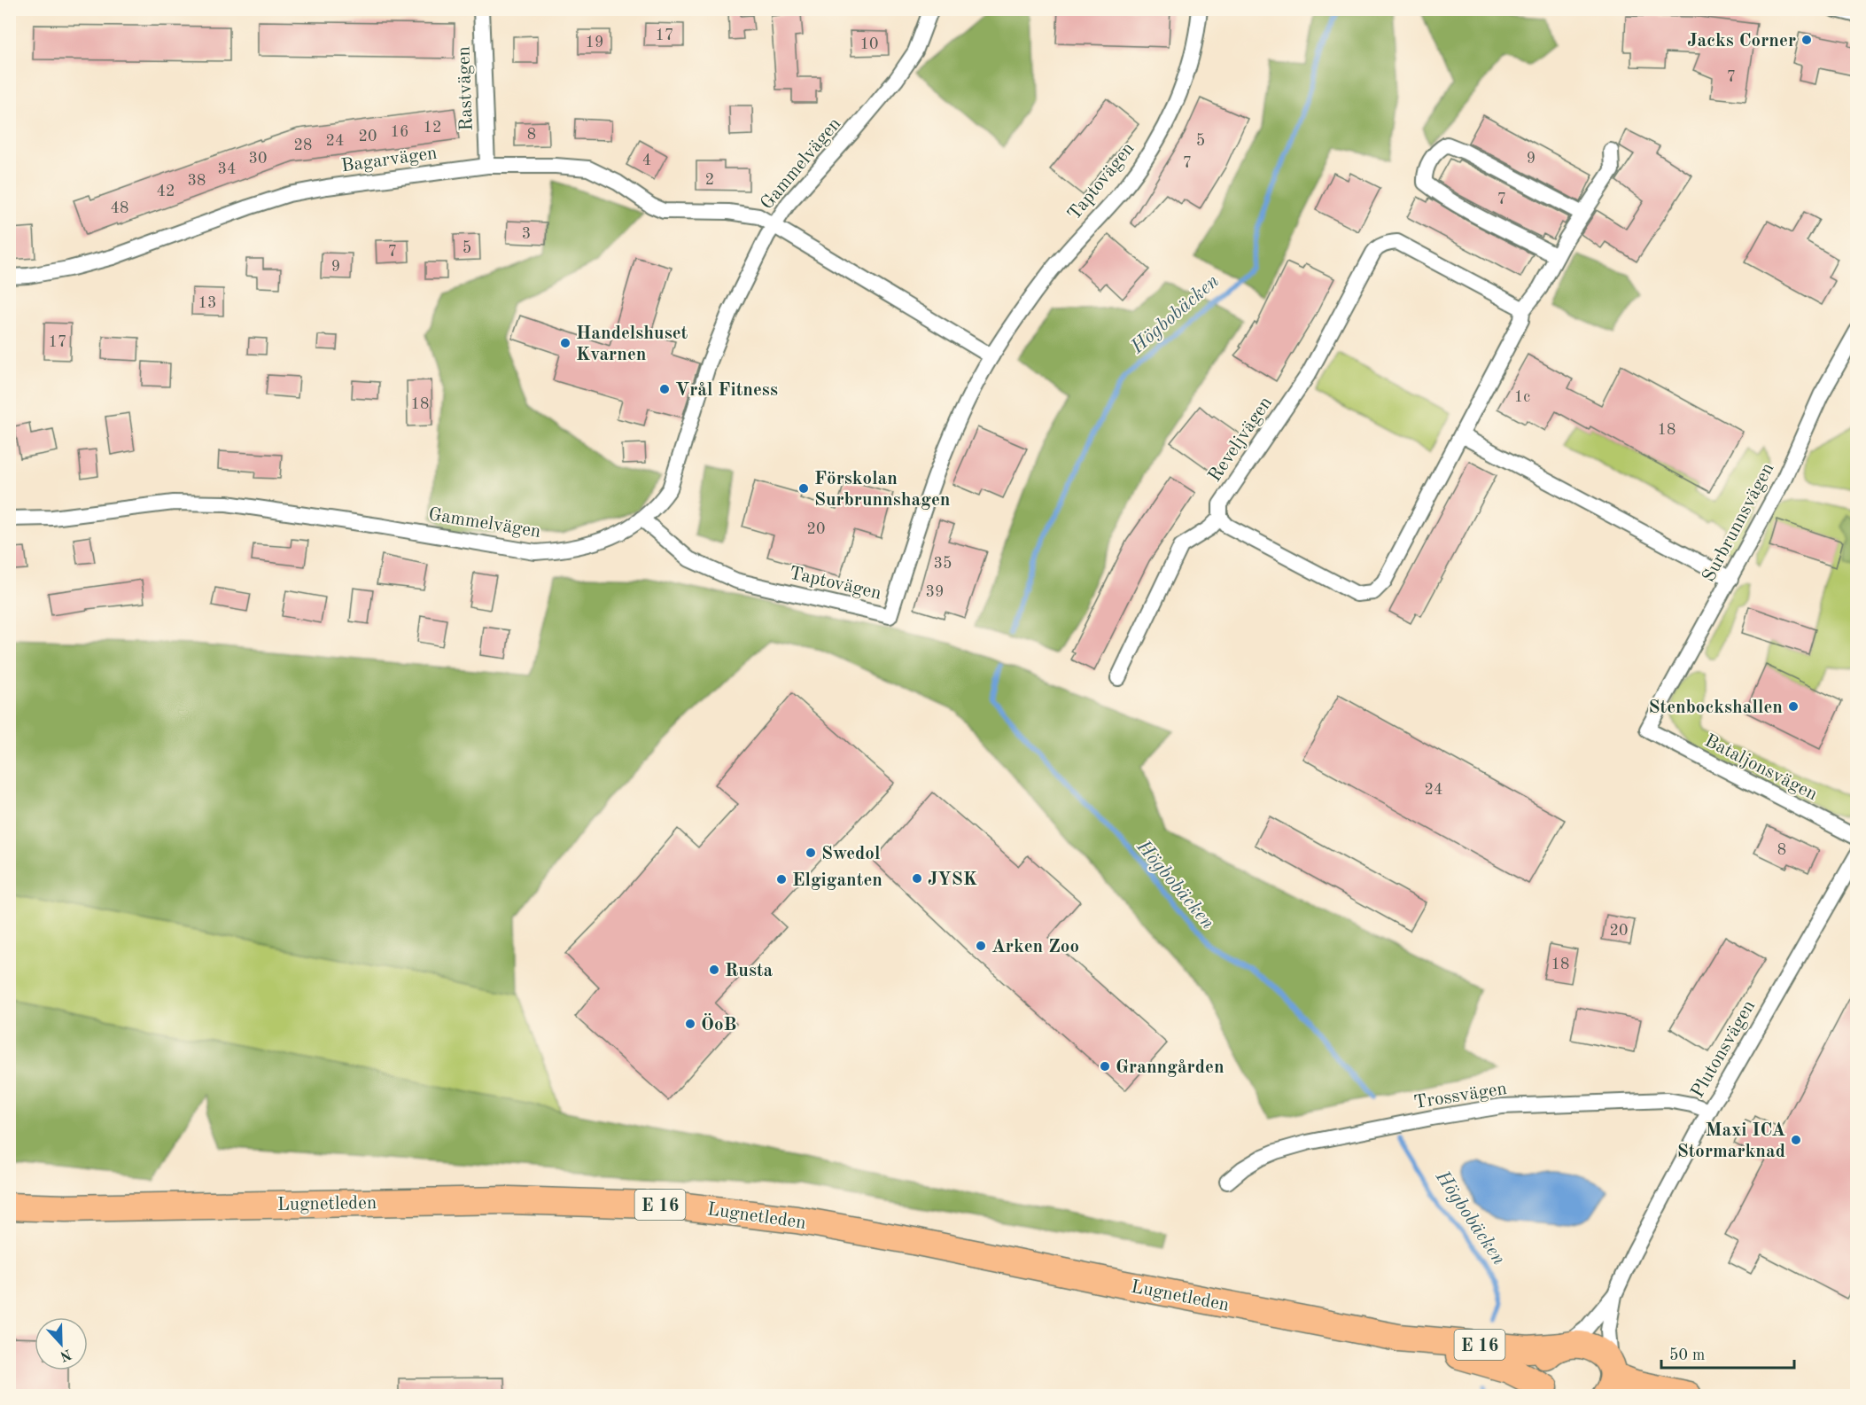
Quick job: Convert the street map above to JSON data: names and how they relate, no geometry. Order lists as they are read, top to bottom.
{
  "streets": {
    "highway": ["Lugnetleden", "E 16"],
    "street": [
      "Rastvägen",
      "Bagarvägen",
      "Gammelvägen",
      "Taptovägen",
      "Reveljvägen",
      "Surbrunnsvägen",
      "Bataljonsvägen",
      "Plutonsvägen",
      "Trossvägen"
    ]
  },
  "crossings": [
    ["Rastvägen", "Bagarvägen"],
    ["Bagarvägen", "Gammelvägen"],
    ["Gammelvägen", "Taptovägen"],
    ["Surbrunnsvägen", "Bataljonsvägen"],
    ["Plutonsvägen", "Trossvägen"],
    ["Plutonsvägen", "Lugnetleden"],
    ["Plutonsvägen", "E 16"],
    ["Lugnetleden", "E 16"]
  ],
  "water": ["Högbobäcken"],
  "places": [
    "Jacks Corner",
    "Handelshuset Kvarnen",
    "Vrål Fitness",
    "Förskolan Surbrunnshagen",
    "Stenbockshallen",
    "Swedol",
    "JYSK",
    "Elgiganten",
    "Arken Zoo",
    "Rusta",
    "ÖoB",
    "Granngården",
    "Maxi ICA Stormarknad"
  ],
  "house_numbers": [
    "17",
    "19",
    "10",
    "7",
    "12",
    "16",
    "8",
    "20",
    "24",
    "5",
    "28",
    "30",
    "9",
    "4",
    "7",
    "34",
    "2",
    "38",
    "42",
    "7",
    "48",
    "3",
    "5",
    "7",
    "9",
    "13",
    "17",
    "1c",
    "18",
    "18",
    "20",
    "35",
    "39",
    "24",
    "8",
    "20",
    "18"
  ],
  "scale_bar": "50 m",
  "north": "bottom"
}
